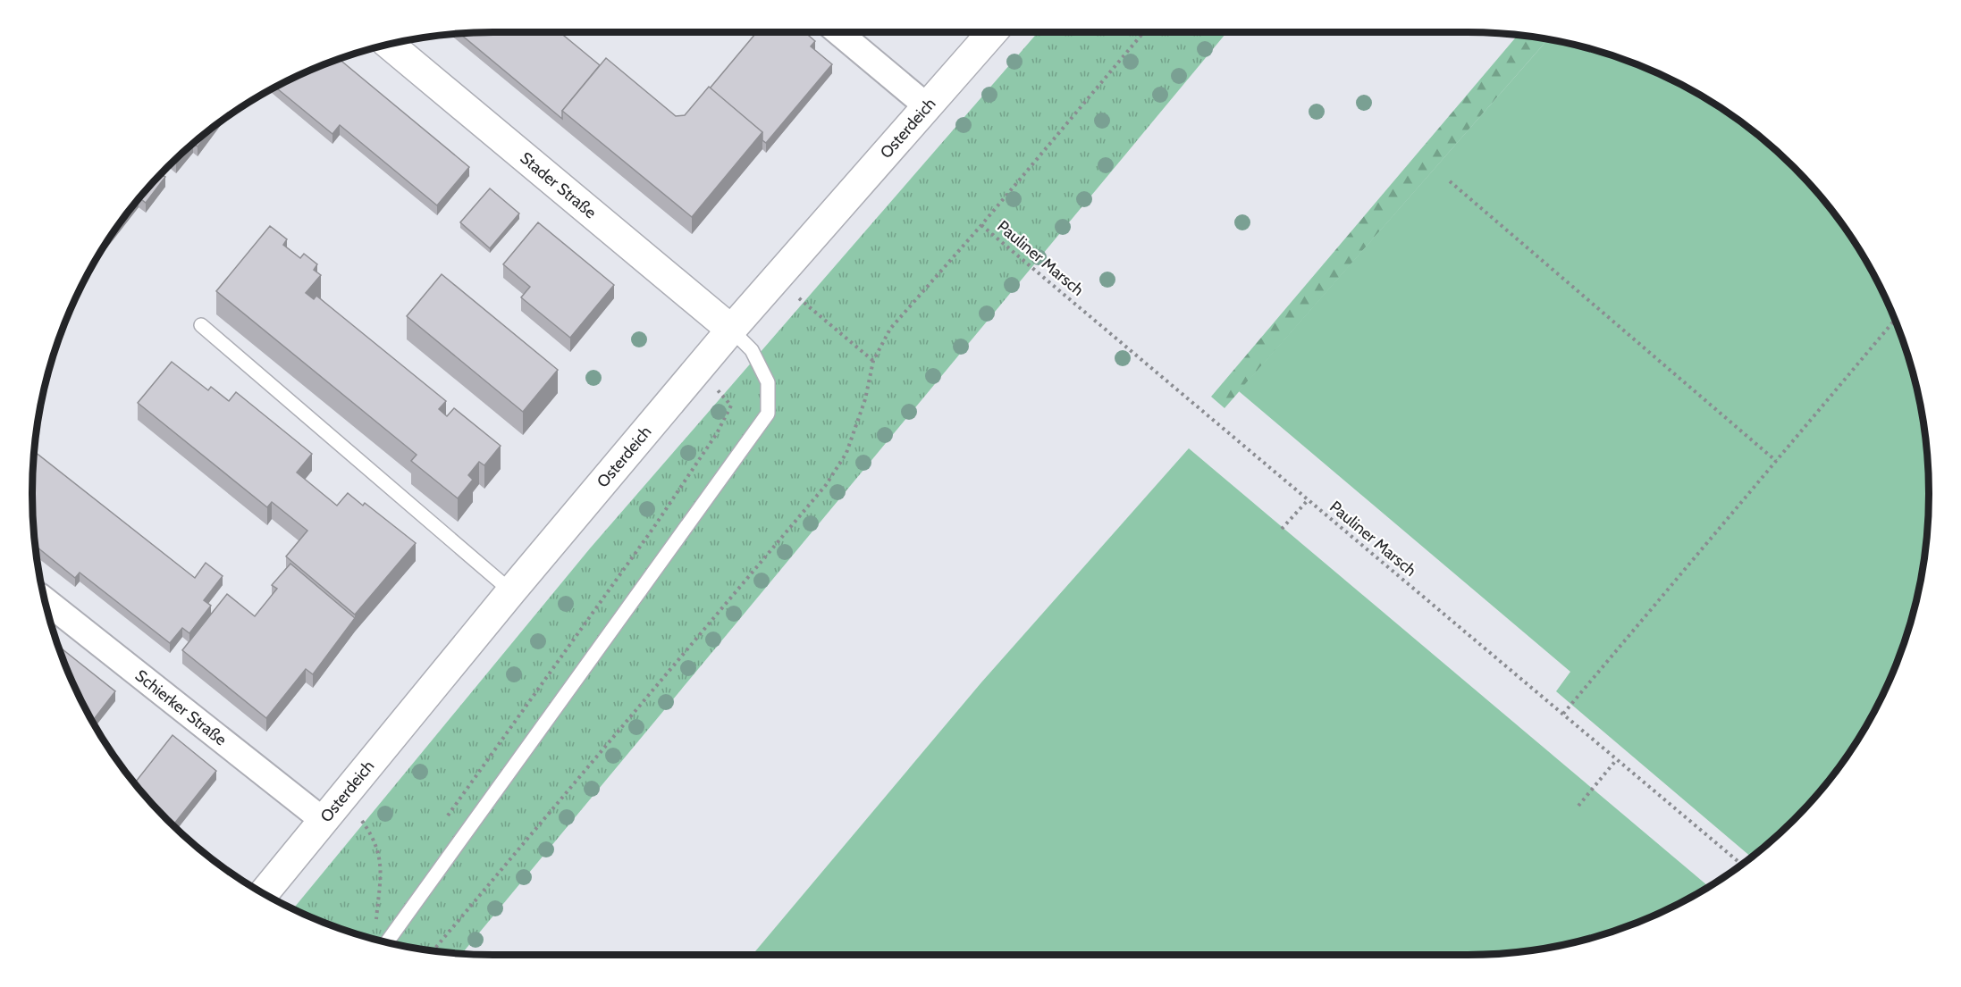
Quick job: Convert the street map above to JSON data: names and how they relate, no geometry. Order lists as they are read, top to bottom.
{
  "streets": {
    "main road": ["Osterdeich", "Stader Straße"],
    "street": ["Schierker Straße"],
    "path": ["Pauliner Marsch"]
  },
  "crossings": [
    ["Osterdeich", "Stader Straße"],
    ["Osterdeich", "Schierker Straße"]
  ]
}
